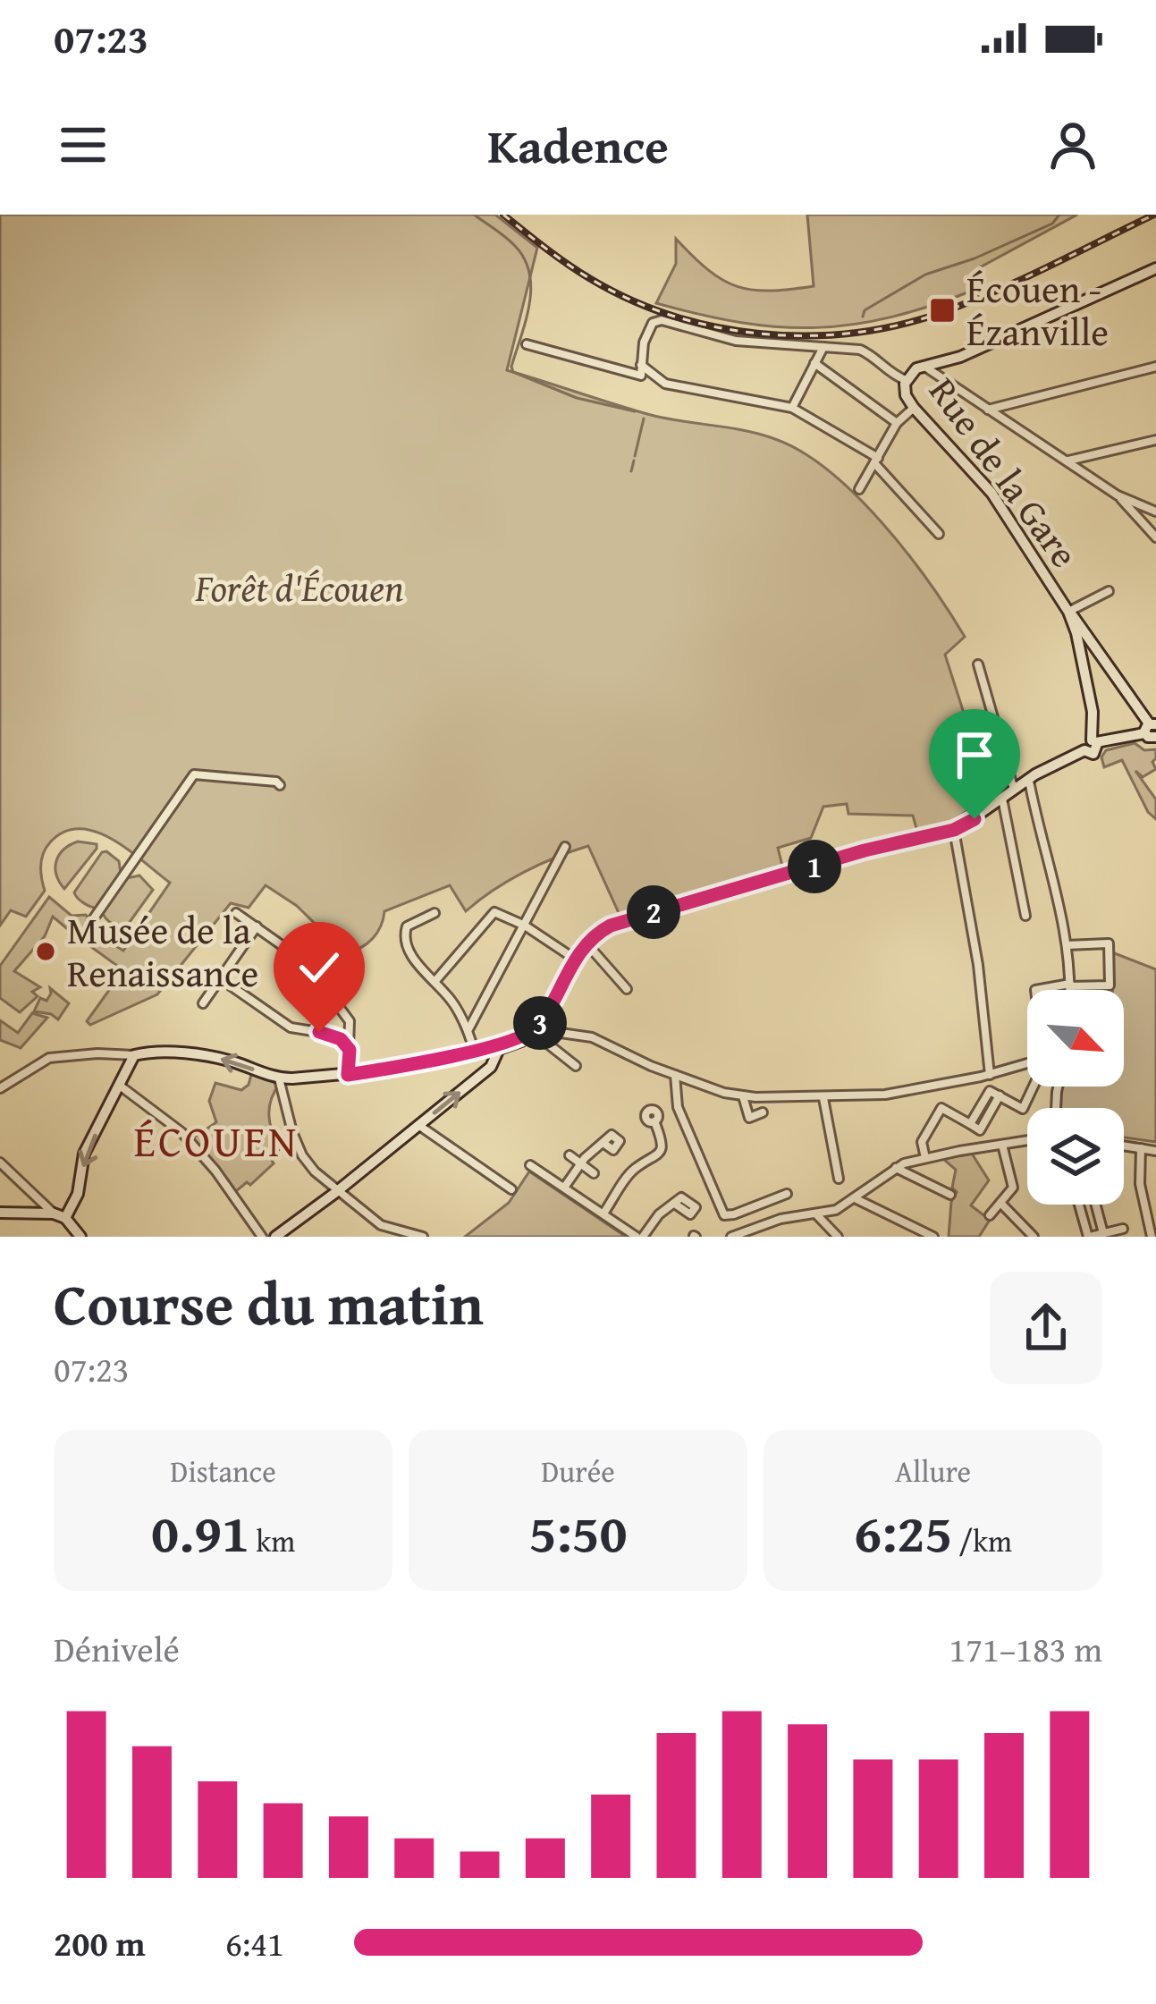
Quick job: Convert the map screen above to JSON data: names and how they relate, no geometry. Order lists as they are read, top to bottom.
{
  "streets": {
    "main road": ["Rue de la Gare"]
  },
  "districts": ["ÉCOUEN"],
  "parks": ["Forêt d'Écouen"],
  "places": {
    "transit": ["Écouen - Ézanville"],
    "other": ["Musée de la Renaissance"]
  },
  "north": "bottom right",
  "page": {
    "status": "07:23",
    "header": "Kadence",
    "pins": ["1", "2", "3"],
    "heading": ["Course du matin", "07:23"],
    "stats": [
      ["Distance", "0.91 km"],
      ["Durée", "5:50"],
      ["Allure", "6:25 /km"]
    ],
    "chart": ["Dénivelé", "171–183 m"],
    "list": [
      {
        "name": "200 m",
        "note": "6:41"
      }
    ]
  }
}
